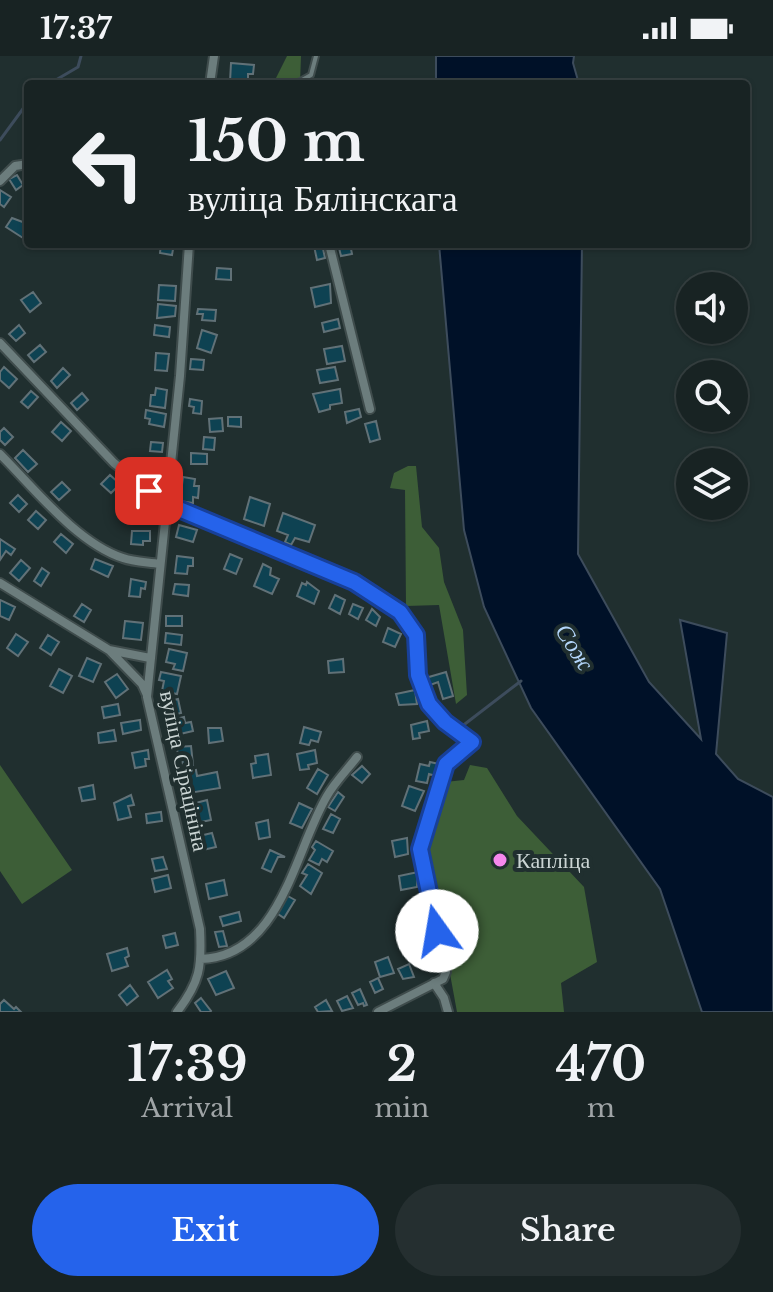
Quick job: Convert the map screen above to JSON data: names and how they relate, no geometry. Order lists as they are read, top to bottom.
{
  "streets": {
    "street": ["вуліца Сірацініна"]
  },
  "water": ["Сож"],
  "places": ["Капліца"],
  "page": {
    "status": "17:37",
    "turn": ["150 m", "вуліца Бялінскага"],
    "eta": [
      "17:39",
      "Arrival",
      "2",
      "min",
      "470",
      "m"
    ],
    "buttons": ["Exit", "Share"]
  }
}
